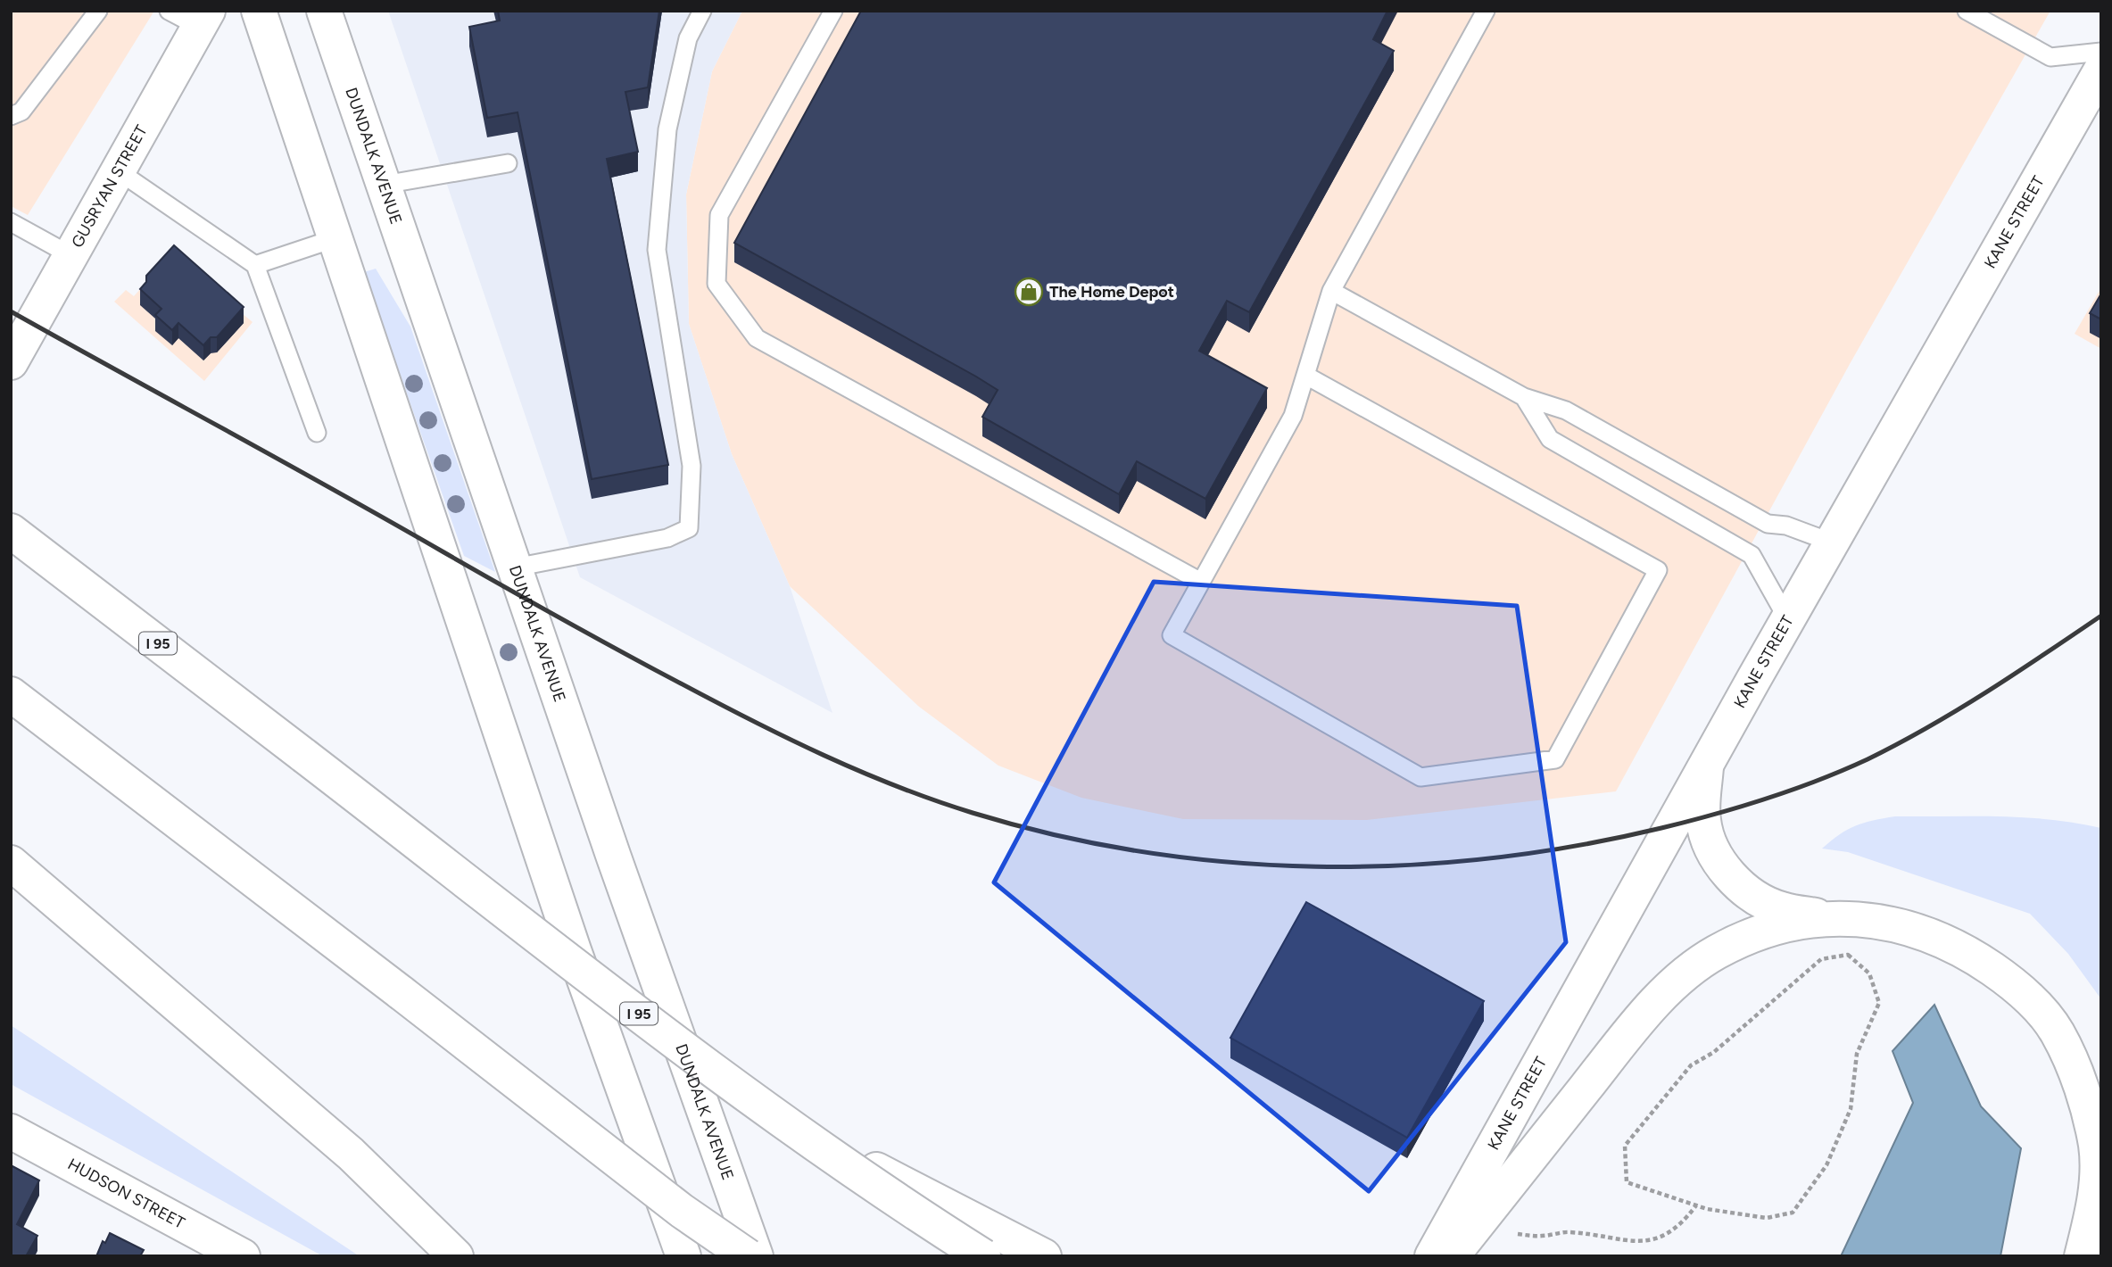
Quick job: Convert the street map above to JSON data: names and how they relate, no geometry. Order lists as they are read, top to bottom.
{
  "streets": {
    "main road": [
      "DUNDALK AVENUE",
      "GUSRYAN STREET",
      "KANE STREET",
      "I 95",
      "HUDSON STREET"
    ]
  },
  "places": {
    "shop": ["The Home Depot"]
  }
}
